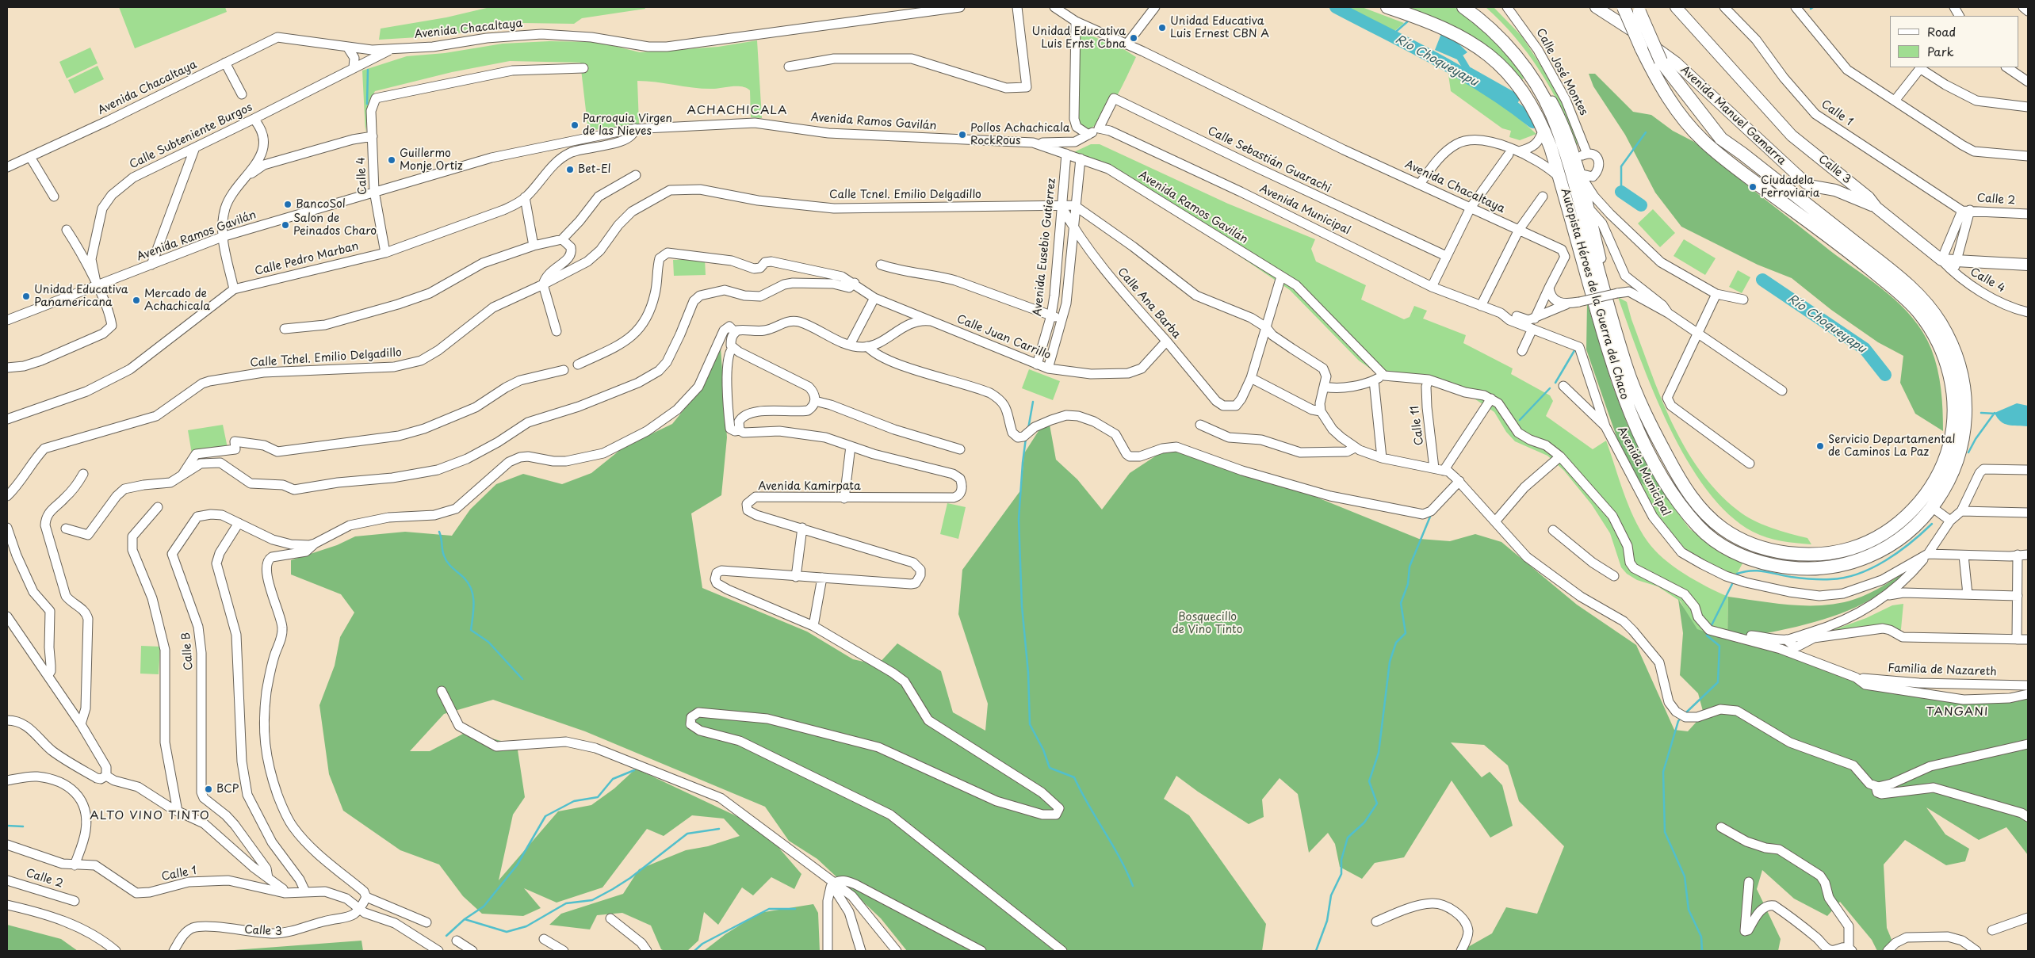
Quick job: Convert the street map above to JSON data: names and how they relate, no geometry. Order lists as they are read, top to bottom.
{
  "streets": {
    "highway": ["Autopista Héroes de la Guerra del Chaco"],
    "main road": ["Avenida Manuel Gamarra", "Calle 3"],
    "street": [
      "Avenida Chacaltaya",
      "Calle José Montes",
      "Calle 1",
      "Avenida Ramos Gavilán",
      "Calle Subteniente Burgos",
      "Calle Sebastián Guarachi",
      "Calle 4",
      "Calle Tcnel. Emilio Delgadillo",
      "Calle 2",
      "Avenida Municipal",
      "Avenida Eusebio Gutierrez",
      "Calle Pedro Marban",
      "Calle Ana Barba",
      "Calle Juan Carrillo",
      "Calle Tchel. Emilio Delgadillo",
      "Calle 11",
      "Avenida Kamirpata",
      "Calle B",
      "Familia de Nazareth"
    ]
  },
  "crossings": [
    ["Avenida Chacaltaya", "Calle Subteniente Burgos"],
    ["Calle 1", "Calle 3"],
    ["Calle 1", "Calle 2"],
    ["Avenida Manuel Gamarra", "Calle 3"],
    ["Avenida Ramos Gavilán", "Calle Subteniente Burgos"],
    ["Avenida Ramos Gavilán", "Calle 4"],
    ["Avenida Ramos Gavilán", "Avenida Eusebio Gutierrez"],
    ["Avenida Ramos Gavilán", "Calle Pedro Marban"],
    ["Calle Sebastián Guarachi", "Avenida Municipal"],
    ["Calle 3", "Calle 4"],
    ["Calle 4", "Calle Pedro Marban"],
    ["Calle Tcnel. Emilio Delgadillo", "Avenida Eusebio Gutierrez"],
    ["Calle Tcnel. Emilio Delgadillo", "Calle Ana Barba"],
    ["Calle Tcnel. Emilio Delgadillo", "Calle Tchel. Emilio Delgadillo"],
    ["Avenida Eusebio Gutierrez", "Calle Ana Barba"],
    ["Avenida Eusebio Gutierrez", "Calle Juan Carrillo"],
    ["Calle Ana Barba", "Calle Juan Carrillo"]
  ],
  "districts": ["ACHACHICALA", "TANGANI", "ALTO VINO TINTO"],
  "water": ["Río Choqueyapu"],
  "parks": ["Bosquecillo de Vino Tinto"],
  "places": [
    "Unidad Educativa Luis Ernest CBN A",
    "Unidad Educativa Luis Ernst Cbna",
    "Parroquia Virgen de las Nieves",
    "Pollos Achachicala RockRous",
    "Guillermo Monje Ortiz",
    "Bet-El",
    "Ciudadela Ferroviaria",
    "BancoSol",
    "Salon de Peinados Charo",
    "Unidad Educativa Panamericana",
    "Mercado de Achachicala",
    "Servicio Departamental de Caminos La Paz",
    "BCP"
  ],
  "legend": ["Road", "Park"]
}
